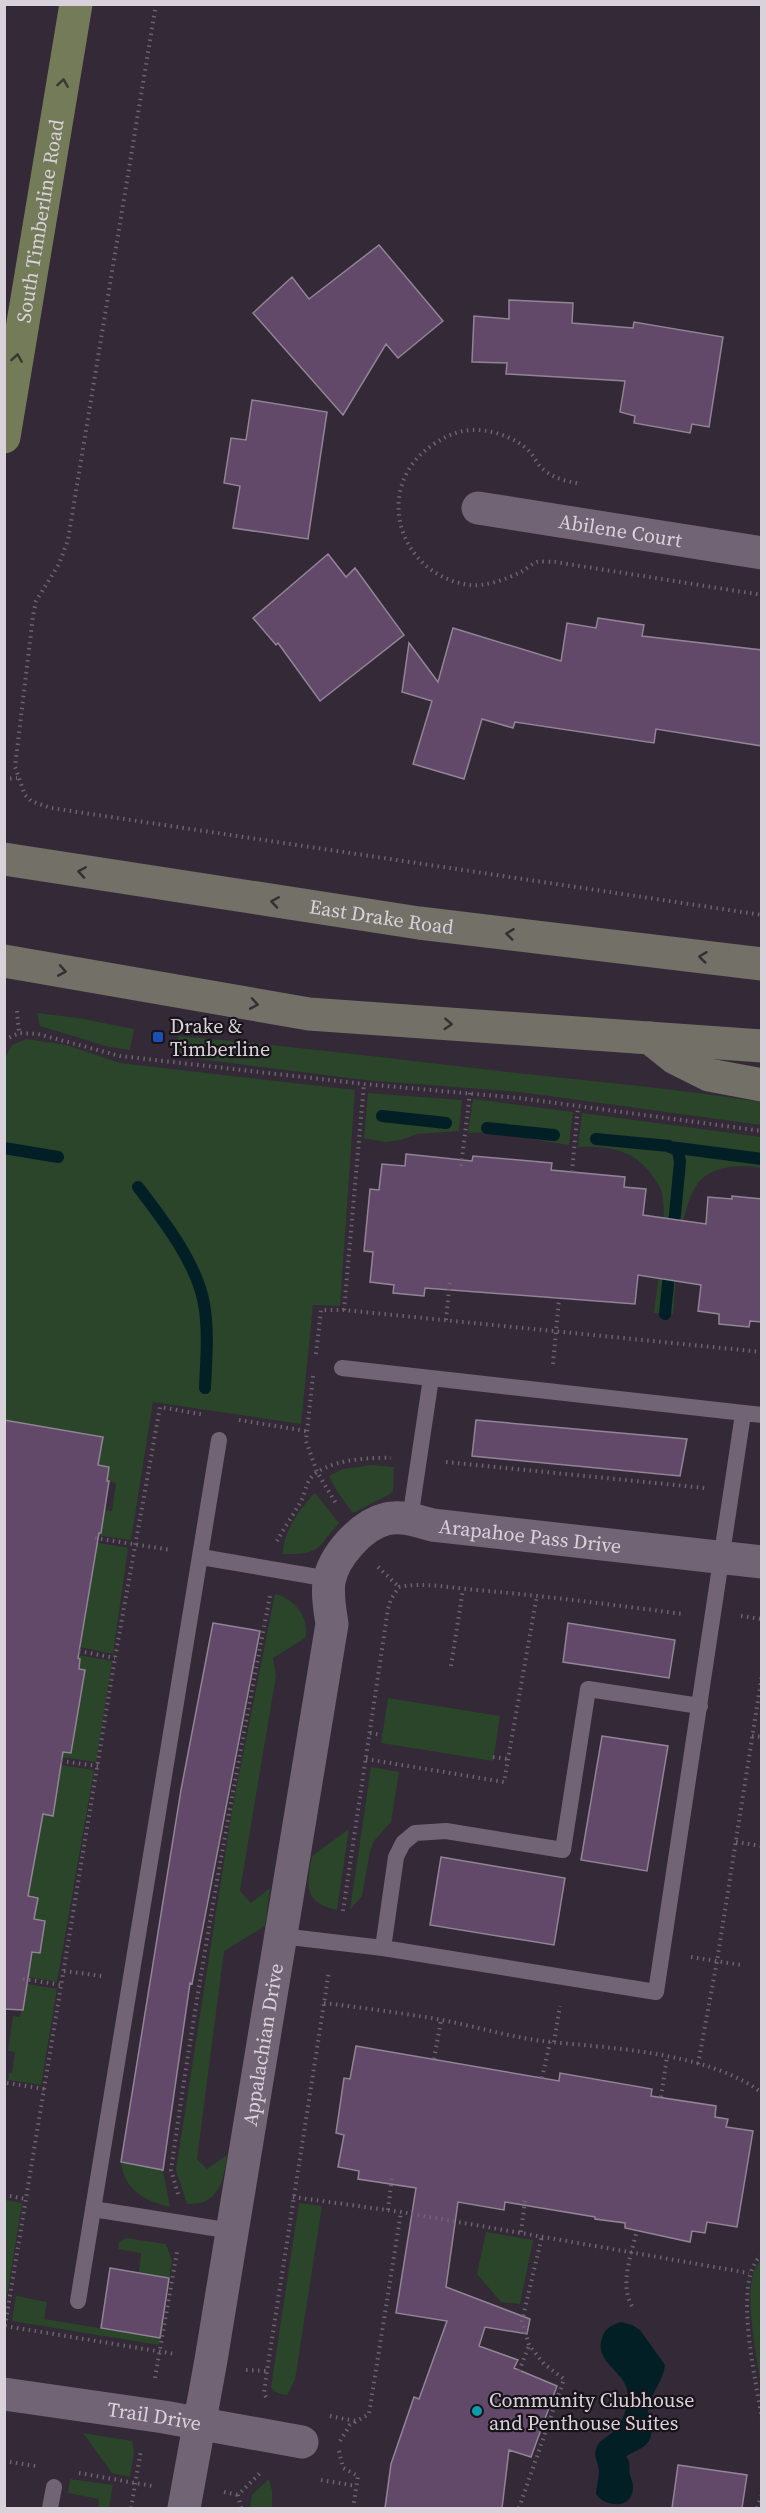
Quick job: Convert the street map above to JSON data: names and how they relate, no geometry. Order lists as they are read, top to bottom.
{
  "streets": {
    "main road": ["South Timberline Road", "East Drake Road"],
    "street": [
      "Abilene Court",
      "Arapahoe Pass Drive",
      "Appalachian Drive",
      "Trail Drive"
    ]
  },
  "crossings": [
    ["Arapahoe Pass Drive", "Appalachian Drive"],
    ["Appalachian Drive", "Trail Drive"]
  ],
  "one_way": ["South Timberline Road"],
  "places": {
    "transit": ["Drake & Timberline"],
    "other": ["Community Clubhouse and Penthouse Suites"]
  }
}
